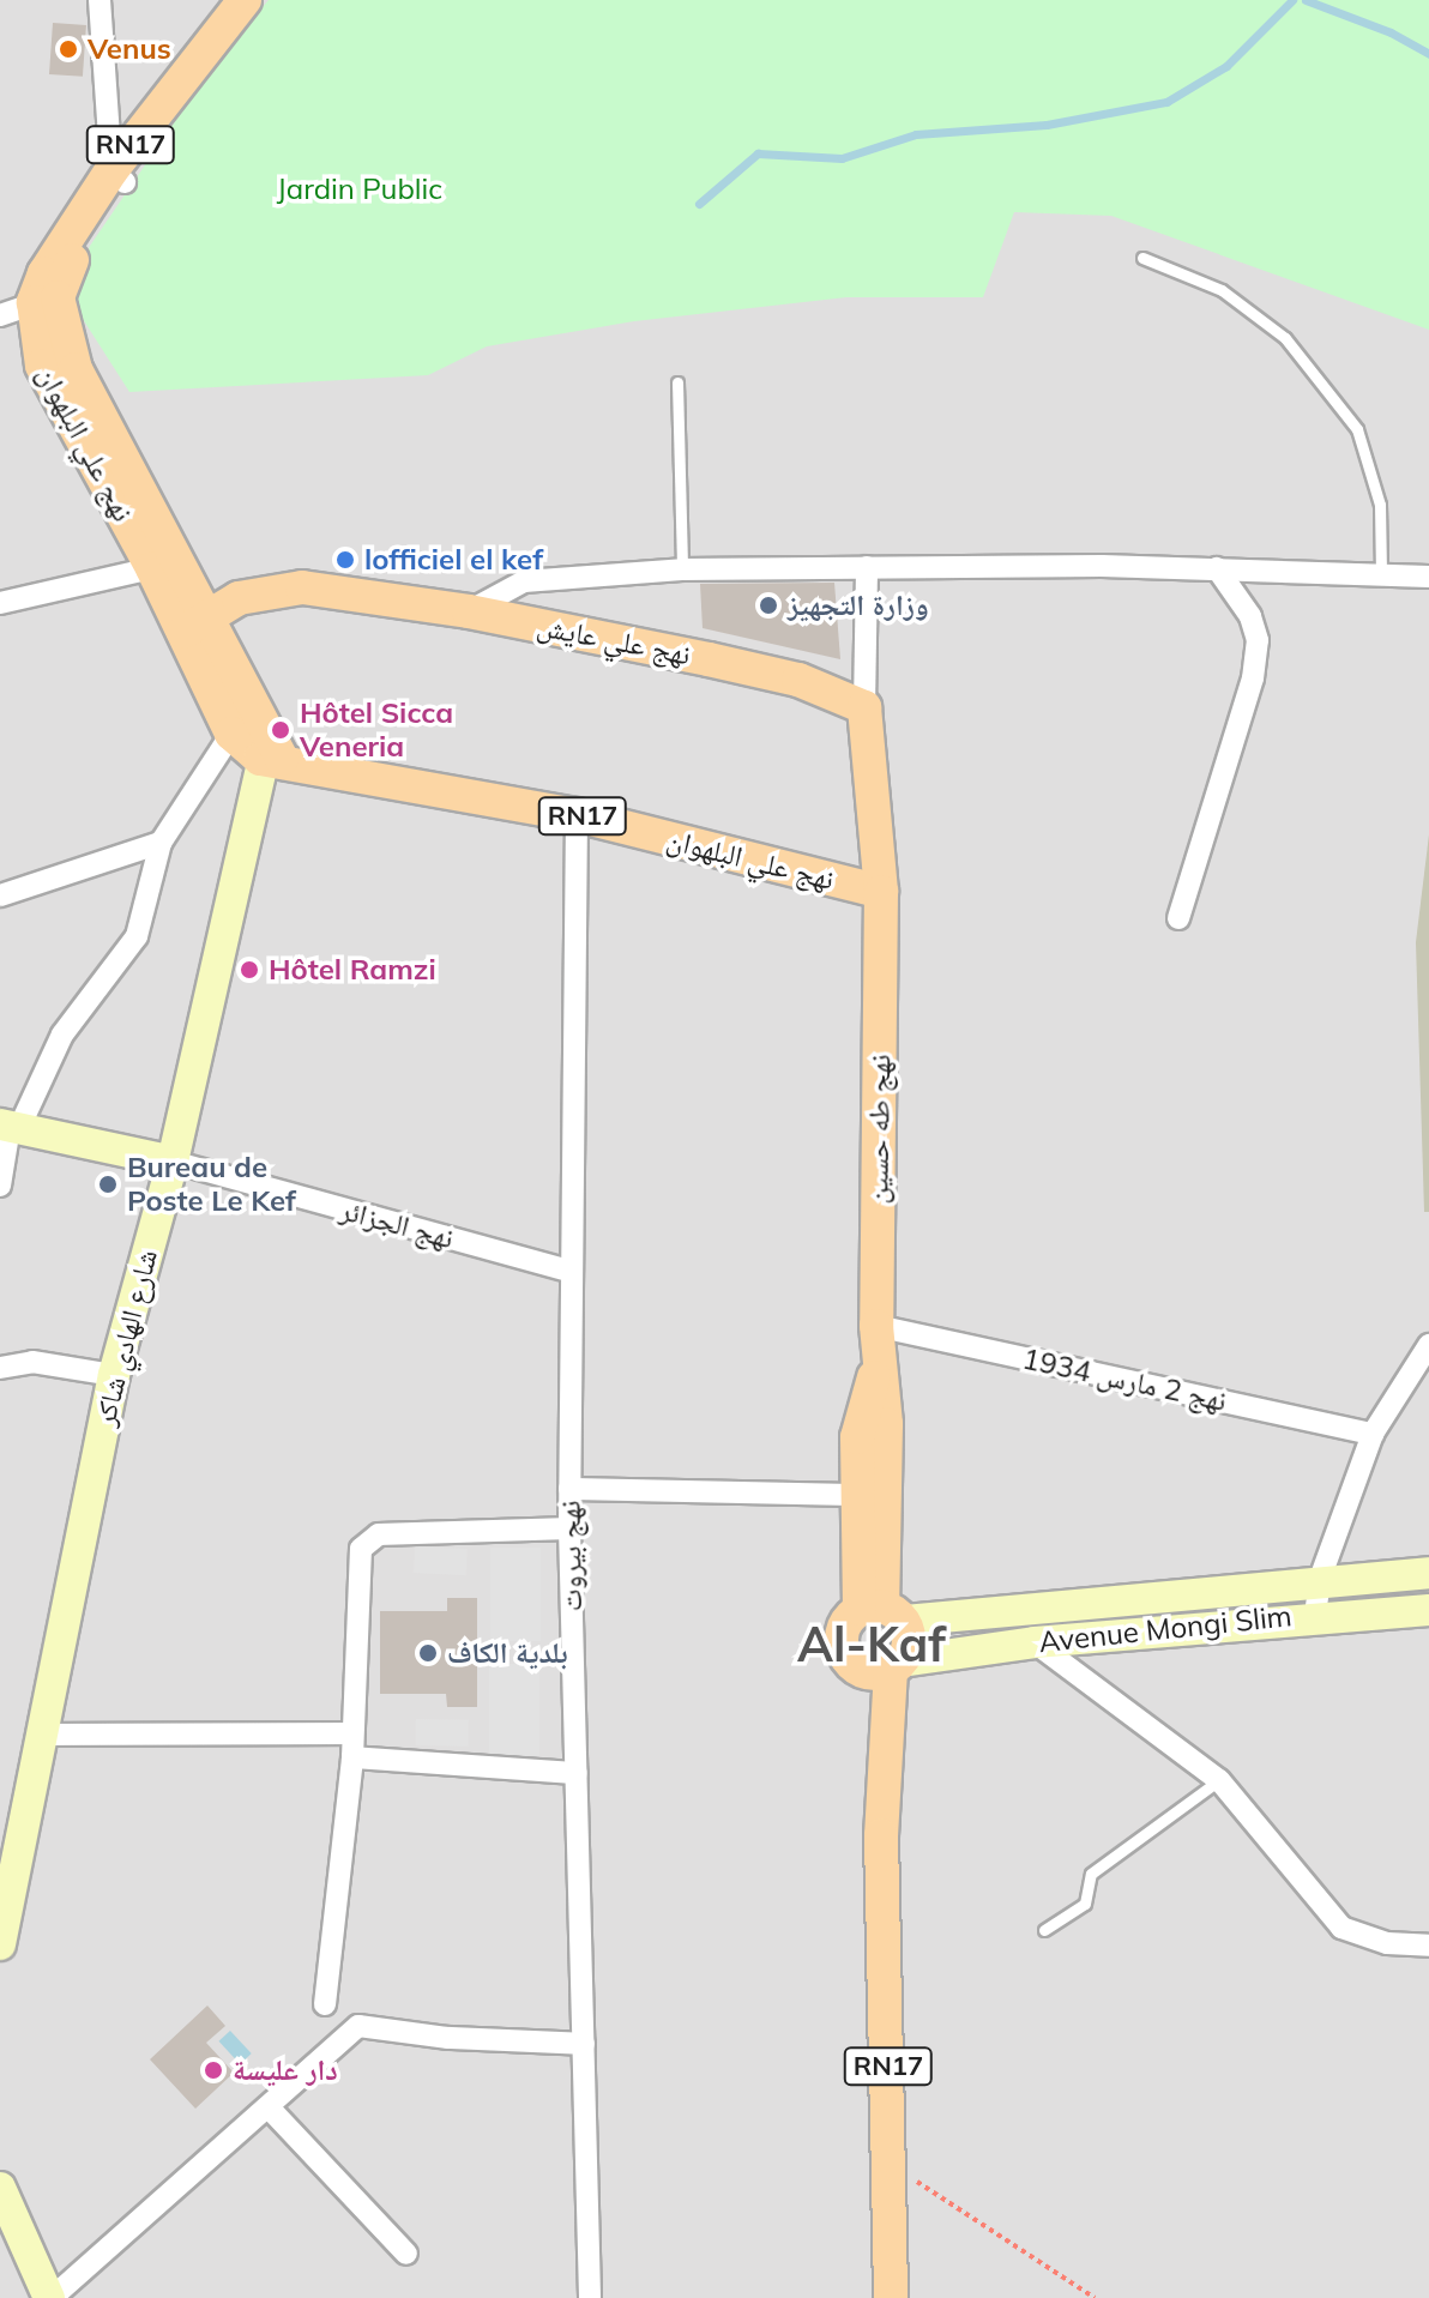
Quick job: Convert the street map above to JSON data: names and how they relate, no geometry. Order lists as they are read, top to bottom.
{
  "streets": {
    "main road": [
      "RN17",
      "نهج علي البلهوان",
      "نهج علي عايش",
      "نهج طه حسين",
      "نهج الجزائر",
      "شارع الهادي شاكر",
      "Avenue Mongi Slim"
    ],
    "street": ["نهج 2 مارس 1934", "نهج بيروت"]
  },
  "crossings": [
    ["RN17", "نهج علي البلهوان"],
    ["RN17", "نهج طه حسين"],
    ["RN17", "Avenue Mongi Slim"],
    ["نهج علي البلهوان", "نهج علي عايش"],
    ["نهج علي البلهوان", "نهج طه حسين"],
    ["نهج علي البلهوان", "شارع الهادي شاكر"],
    ["نهج علي البلهوان", "نهج بيروت"],
    ["نهج طه حسين", "نهج 2 مارس 1934"],
    ["نهج طه حسين", "Avenue Mongi Slim"],
    ["نهج الجزائر", "شارع الهادي شاكر"],
    ["نهج الجزائر", "نهج بيروت"]
  ],
  "districts": ["Al-Kaf"],
  "parks": ["Jardin Public"],
  "places": [
    "Venus",
    "lofficiel el kef",
    "وزارة التجهيز",
    "Hôtel Sicca Veneria",
    "Hôtel Ramzi",
    "Bureau de Poste Le Kef",
    "بلدية الكاف",
    "دار عليسة"
  ]
}
